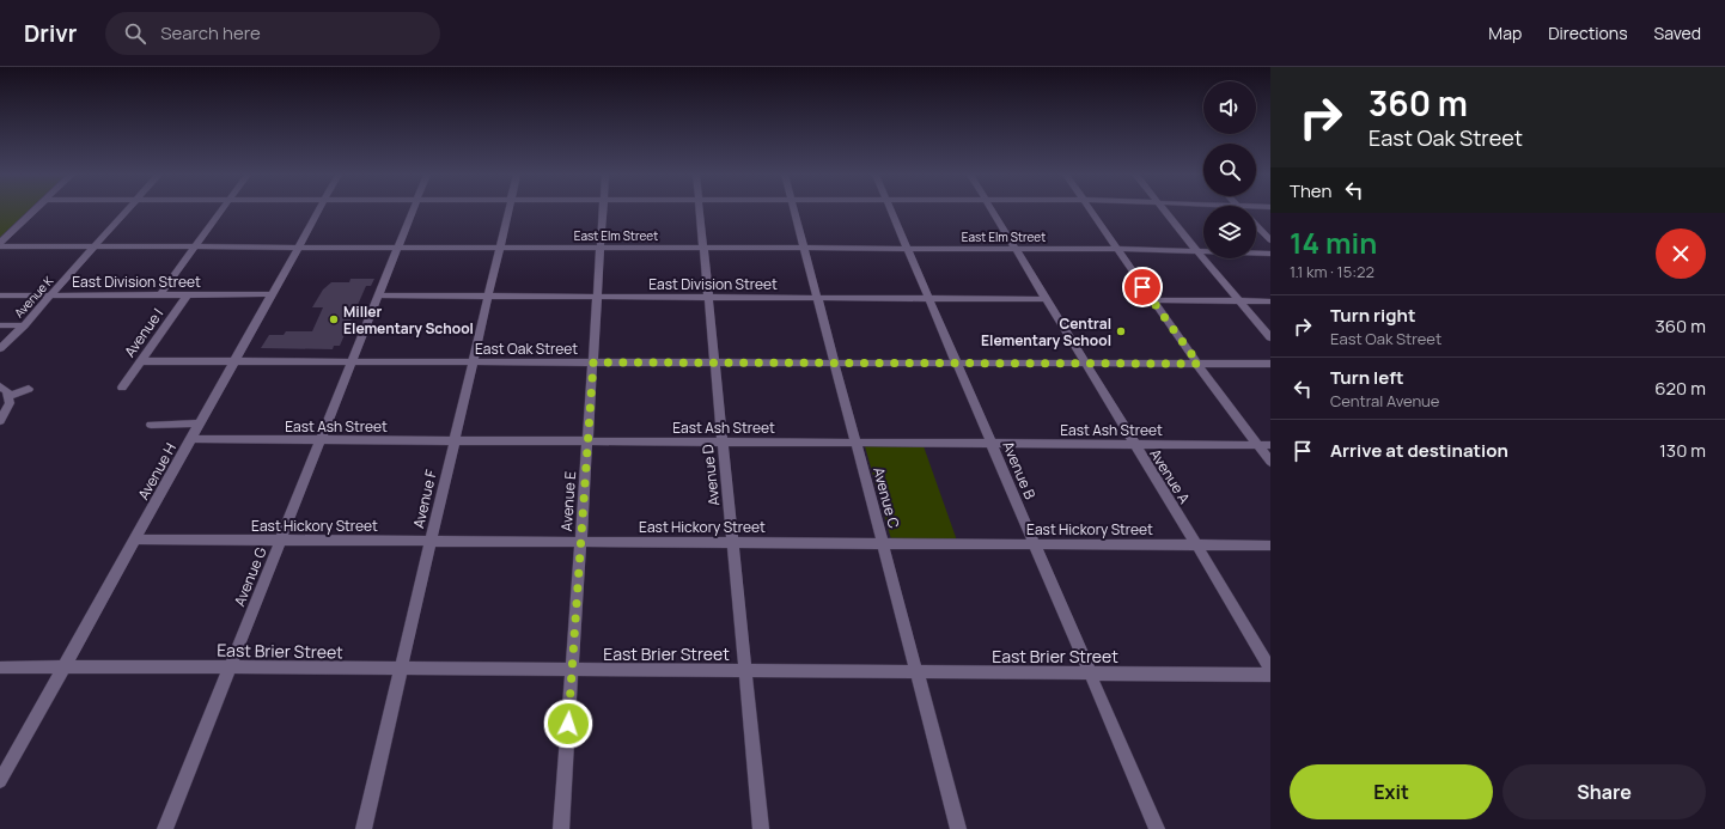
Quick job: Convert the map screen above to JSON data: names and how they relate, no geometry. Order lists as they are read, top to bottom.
{
  "streets": {
    "street": [
      "East Elm Street",
      "East Division Street",
      "Avenue K",
      "Avenue I",
      "East Oak Street",
      "East Ash Street",
      "Avenue B",
      "Avenue H",
      "Avenue D",
      "Avenue A",
      "Avenue C",
      "Avenue F",
      "Avenue E",
      "East Hickory Street",
      "Avenue G",
      "East Brier Street"
    ]
  },
  "crossings": [
    ["East Elm Street", "Avenue K"],
    ["East Elm Street", "Avenue B"],
    ["East Elm Street", "Avenue H"],
    ["East Elm Street", "Avenue D"],
    ["East Elm Street", "Avenue A"],
    ["East Elm Street", "Avenue C"],
    ["East Elm Street", "Avenue F"],
    ["East Elm Street", "Avenue E"],
    ["East Elm Street", "Avenue G"],
    ["East Division Street", "Avenue K"],
    ["East Division Street", "Avenue I"],
    ["East Division Street", "Avenue B"],
    ["East Division Street", "Avenue H"],
    ["East Division Street", "Avenue D"],
    ["East Division Street", "Avenue A"],
    ["East Division Street", "Avenue C"],
    ["East Division Street", "Avenue F"],
    ["East Division Street", "Avenue E"],
    ["East Division Street", "Avenue G"],
    ["Avenue I", "East Oak Street"],
    ["East Oak Street", "Avenue B"],
    ["East Oak Street", "Avenue H"],
    ["East Oak Street", "Avenue D"],
    ["East Oak Street", "Avenue A"],
    ["East Oak Street", "Avenue C"],
    ["East Oak Street", "Avenue F"],
    ["East Oak Street", "Avenue E"],
    ["East Oak Street", "Avenue G"],
    ["East Ash Street", "Avenue B"],
    ["East Ash Street", "Avenue H"],
    ["East Ash Street", "Avenue D"],
    ["East Ash Street", "Avenue A"],
    ["East Ash Street", "Avenue C"],
    ["East Ash Street", "Avenue F"],
    ["East Ash Street", "Avenue E"],
    ["East Ash Street", "Avenue G"],
    ["Avenue B", "East Hickory Street"],
    ["Avenue B", "East Brier Street"],
    ["Avenue H", "East Hickory Street"],
    ["Avenue H", "East Brier Street"],
    ["Avenue D", "East Hickory Street"],
    ["Avenue D", "East Brier Street"],
    ["Avenue A", "East Hickory Street"],
    ["Avenue C", "East Hickory Street"],
    ["Avenue C", "East Brier Street"],
    ["Avenue F", "East Hickory Street"],
    ["Avenue F", "East Brier Street"],
    ["Avenue E", "East Hickory Street"],
    ["Avenue E", "East Brier Street"],
    ["East Hickory Street", "Avenue G"],
    ["Avenue G", "East Brier Street"]
  ],
  "places": ["Miller Elementary School", "Central Elementary School"],
  "page": {
    "header": "Drivr",
    "search": "Search here",
    "nav": ["Map", "Directions", "Saved"],
    "turn": ["360 m", "East Oak Street"],
    "then": "Then",
    "heading": ["14 min", "1.1 km · 15:22"],
    "list": [
      {
        "name": "Turn right",
        "note": "East Oak Street",
        "value": "360 m"
      },
      {
        "name": "Turn left",
        "note": "Central Avenue",
        "value": "620 m"
      },
      {
        "name": "Arrive at destination",
        "value": "130 m"
      }
    ],
    "buttons": ["Exit", "Share"]
  }
}
